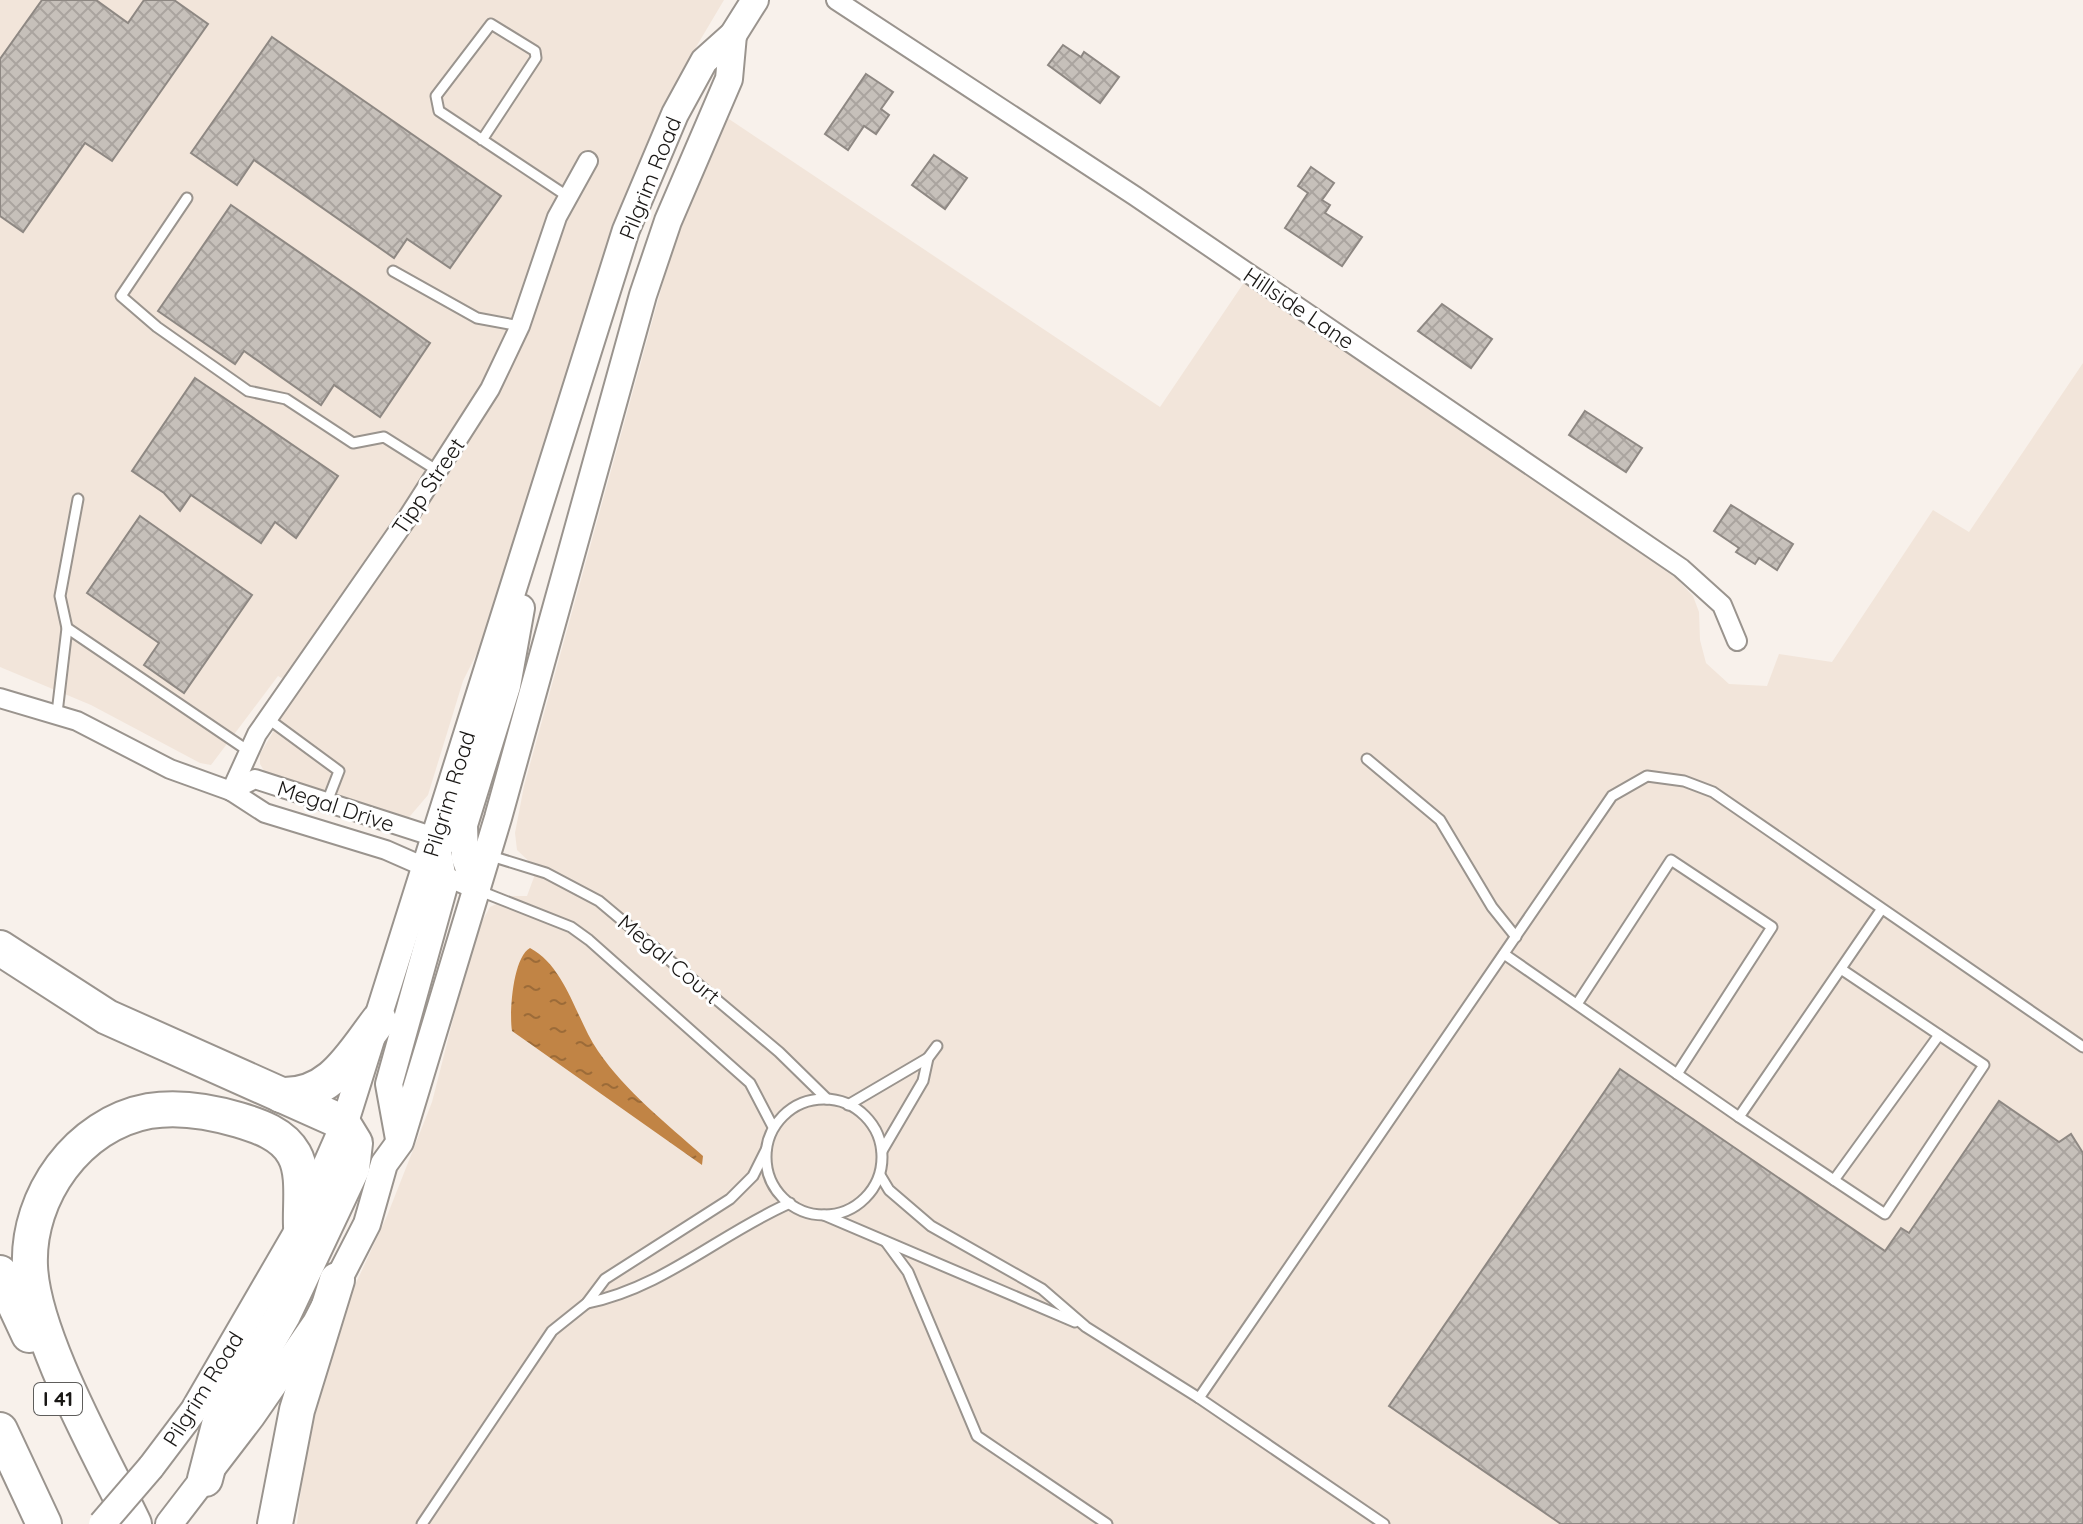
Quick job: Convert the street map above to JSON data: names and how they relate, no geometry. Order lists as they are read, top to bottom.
{
  "streets": {
    "highway": ["I 41"],
    "street": [
      "Pilgrim Road",
      "Hillside Lane",
      "Tipp Street",
      "Megal Drive"
    ],
    "lane": ["Megal Court"]
  },
  "crossings": [
    ["Pilgrim Road", "Megal Drive"],
    ["Pilgrim Road", "Megal Court"],
    ["Tipp Street", "Megal Drive"],
    ["Megal Drive", "Megal Court"]
  ]
}
